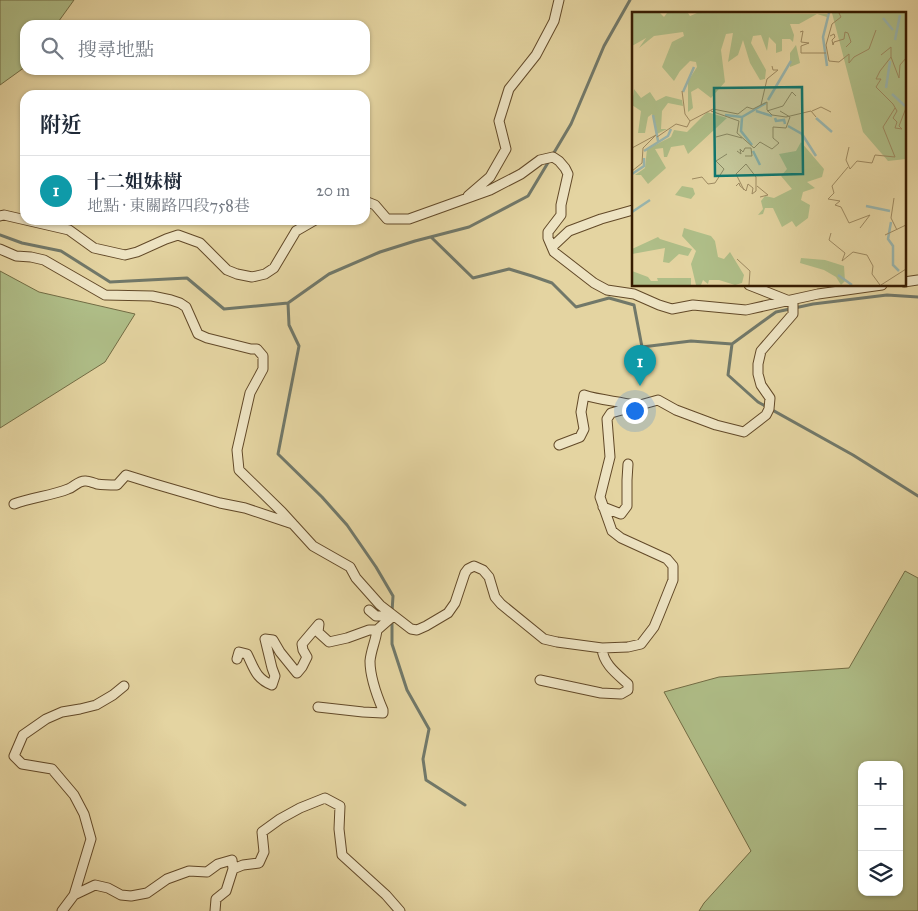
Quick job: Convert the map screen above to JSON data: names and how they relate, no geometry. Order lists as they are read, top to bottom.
{
  "page": {
    "search": "搜尋地點",
    "heading": "附近",
    "list": [
      {
        "mark": "1",
        "name": "十二姐妹樹",
        "note": "地點 · 東關路四段758巷",
        "value": "20 m"
      }
    ],
    "pins": "1",
    "map_buttons": ["+", "−"]
  }
}
